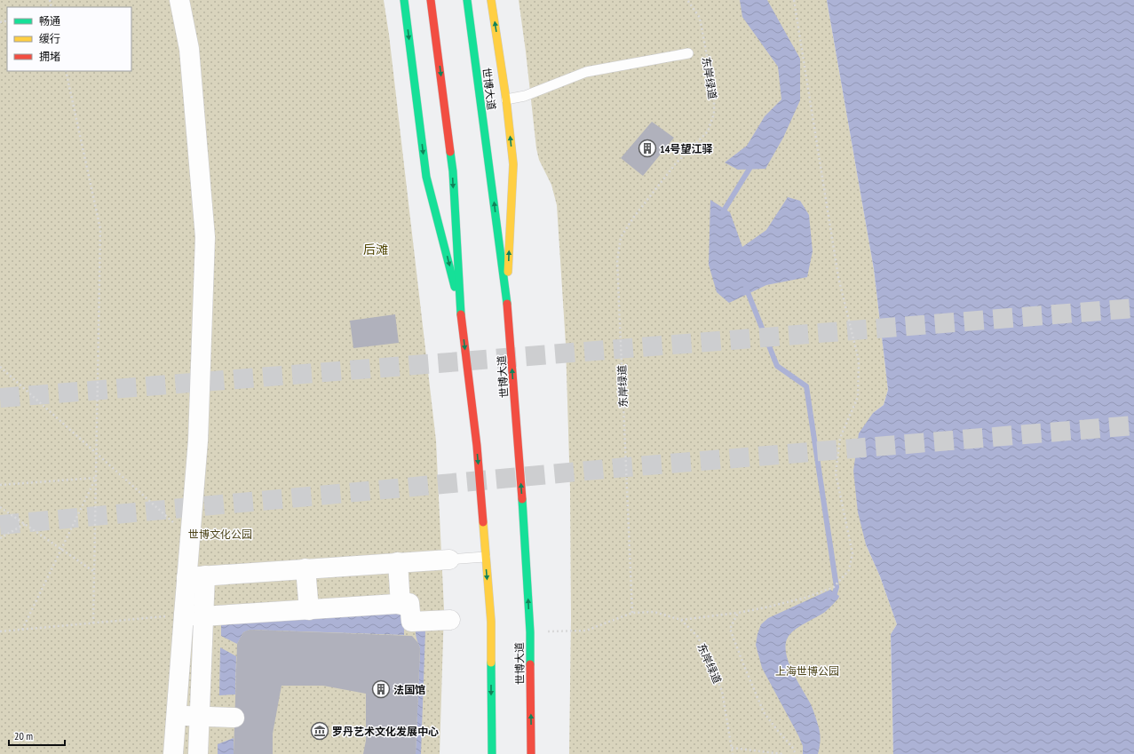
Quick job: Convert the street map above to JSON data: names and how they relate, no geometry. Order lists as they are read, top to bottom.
{
  "streets": {
    "main road": ["世博大道"],
    "path": ["东岸绿道"]
  },
  "districts": ["后滩"],
  "parks": ["世博文化公园", "上海世博公园"],
  "places": {
    "building": ["14号望江驿", "法国馆"],
    "museum": ["罗丹艺术文化发展中心"]
  },
  "legend": ["畅通", "缓行", "拥堵"],
  "scale_bar": "20 m"
}
